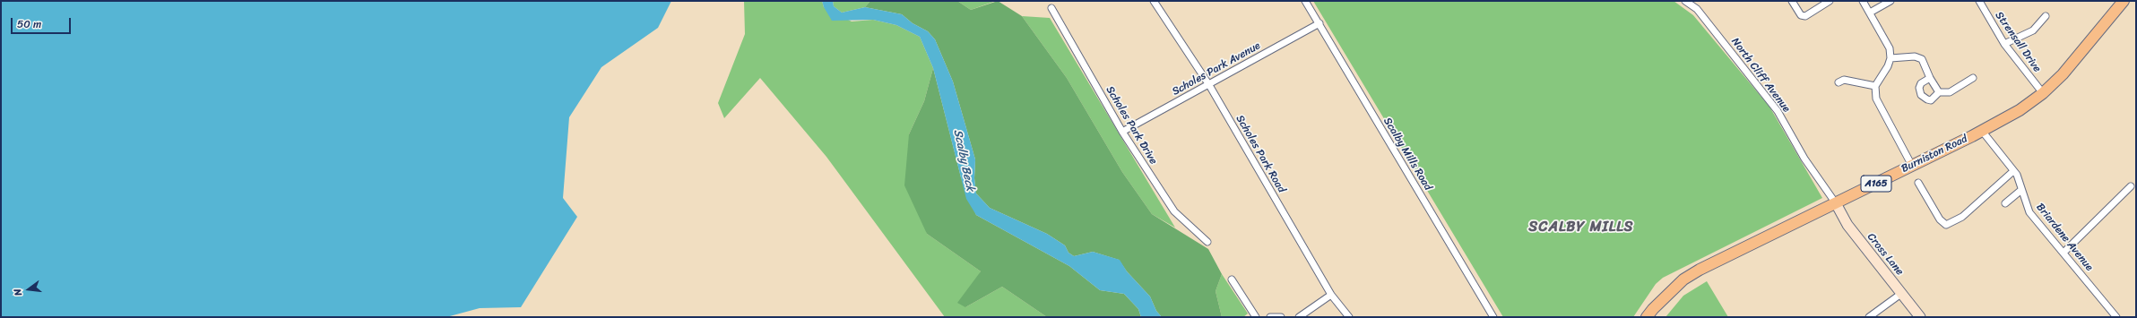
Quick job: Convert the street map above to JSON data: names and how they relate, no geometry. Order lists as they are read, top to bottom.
{
  "streets": {
    "main road": ["Burniston Road", "A165"],
    "street": [
      "Strensall Drive",
      "Scholes Park Avenue",
      "North Cliff Avenue",
      "Scholes Park Drive",
      "Scholes Park Road",
      "Scalby Mills Road",
      "Briardene Avenue",
      "Cross Lane"
    ]
  },
  "crossings": [
    ["Strensall Drive", "Burniston Road"],
    ["Scholes Park Avenue", "Scholes Park Drive"],
    ["Scholes Park Avenue", "Scholes Park Road"],
    ["Scholes Park Avenue", "Scalby Mills Road"],
    ["North Cliff Avenue", "Burniston Road"],
    ["North Cliff Avenue", "Cross Lane"],
    ["Burniston Road", "Briardene Avenue"],
    ["Burniston Road", "Cross Lane"]
  ],
  "districts": ["SCALBY MILLS"],
  "water": ["Scalby Beck"],
  "scale_bar": "50 m",
  "north": "left"
}
